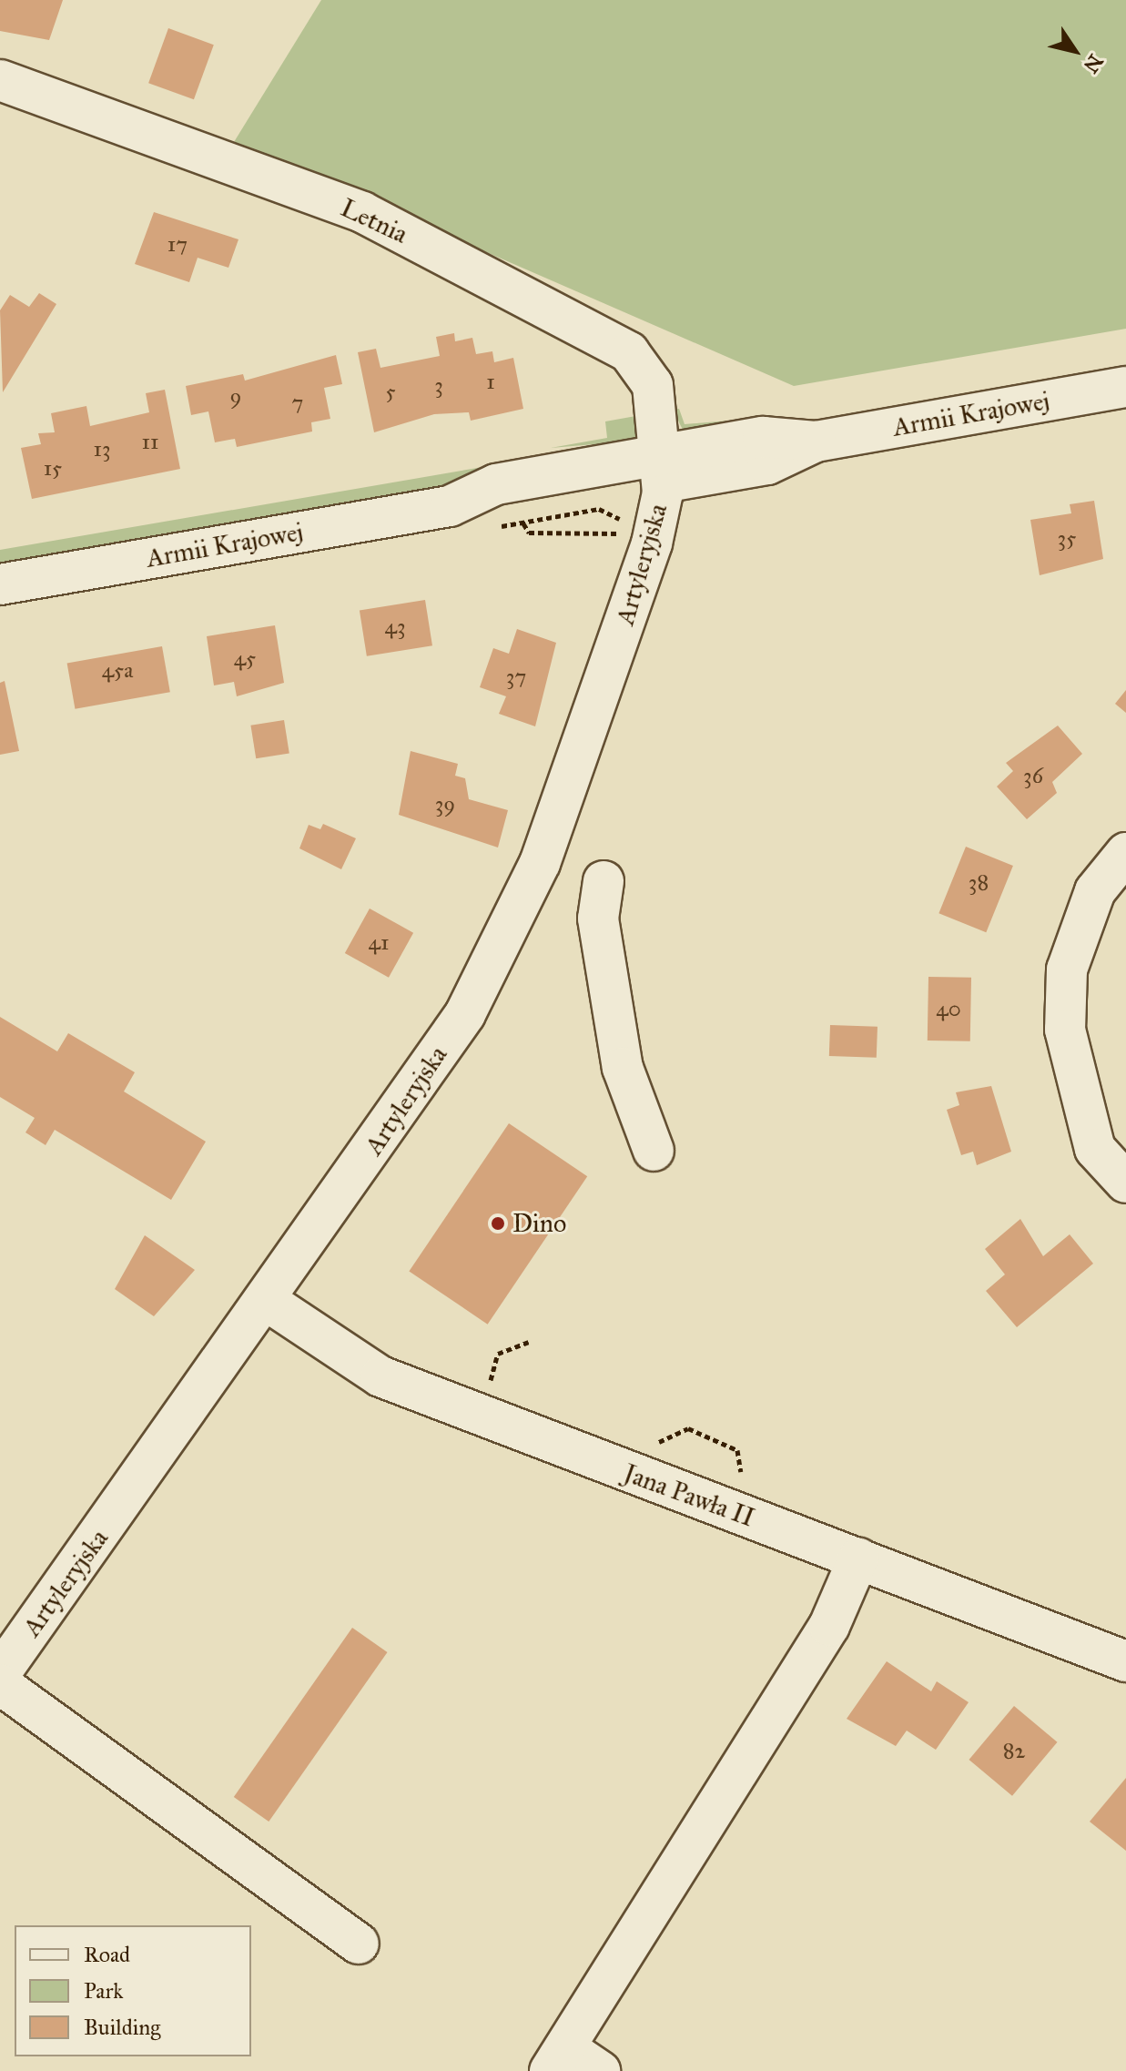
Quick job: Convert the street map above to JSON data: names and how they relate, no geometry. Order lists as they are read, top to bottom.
{
  "streets": {
    "street": [
      "Letnia",
      "Armii Krajowej",
      "Artyleryjska",
      "Jana Pawła II"
    ]
  },
  "crossings": [
    ["Letnia", "Armii Krajowej"],
    ["Letnia", "Artyleryjska"],
    ["Armii Krajowej", "Artyleryjska"],
    ["Artyleryjska", "Jana Pawła II"]
  ],
  "places": ["Dino"],
  "house_numbers": [
    "17",
    "1",
    "3",
    "5",
    "9",
    "7",
    "11",
    "13",
    "15",
    "35",
    "43",
    "45",
    "45a",
    "37",
    "36",
    "39",
    "38",
    "41",
    "40",
    "82"
  ],
  "legend": ["Road", "Park", "Building"],
  "north": "bottom right"
}
